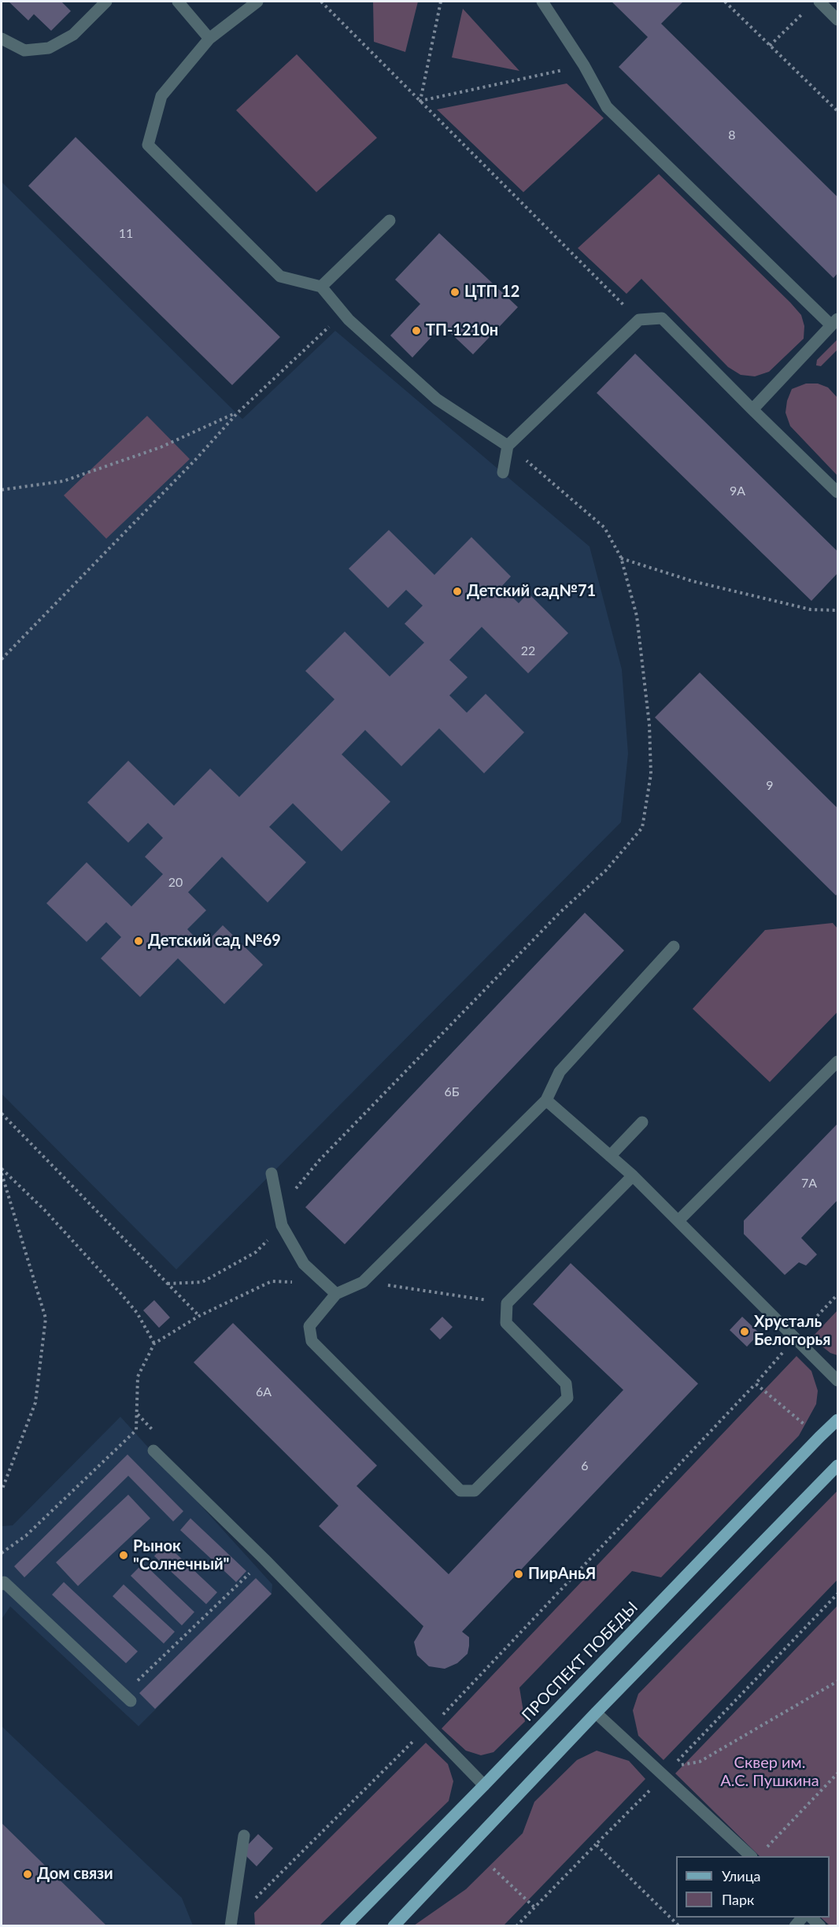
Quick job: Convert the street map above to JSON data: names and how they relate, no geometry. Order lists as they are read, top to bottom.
{
  "streets": {
    "main road": ["ПРОСПЕКТ ПОБЕДЫ"]
  },
  "parks": ["Сквер им. А.С. Пушкина"],
  "places": [
    "ЦТП 12",
    "ТП-1210н",
    "Детский сад№71",
    "Детский сад №69",
    "Хрусталь Белогорья",
    "Рынок \"Солнечный\"",
    "ПирАньЯ",
    "Дом связи"
  ],
  "house_numbers": [
    "8",
    "11",
    "9А",
    "22",
    "9",
    "20",
    "6Б",
    "7А",
    "6А",
    "6"
  ],
  "legend": ["Улица", "Парк"]
}
